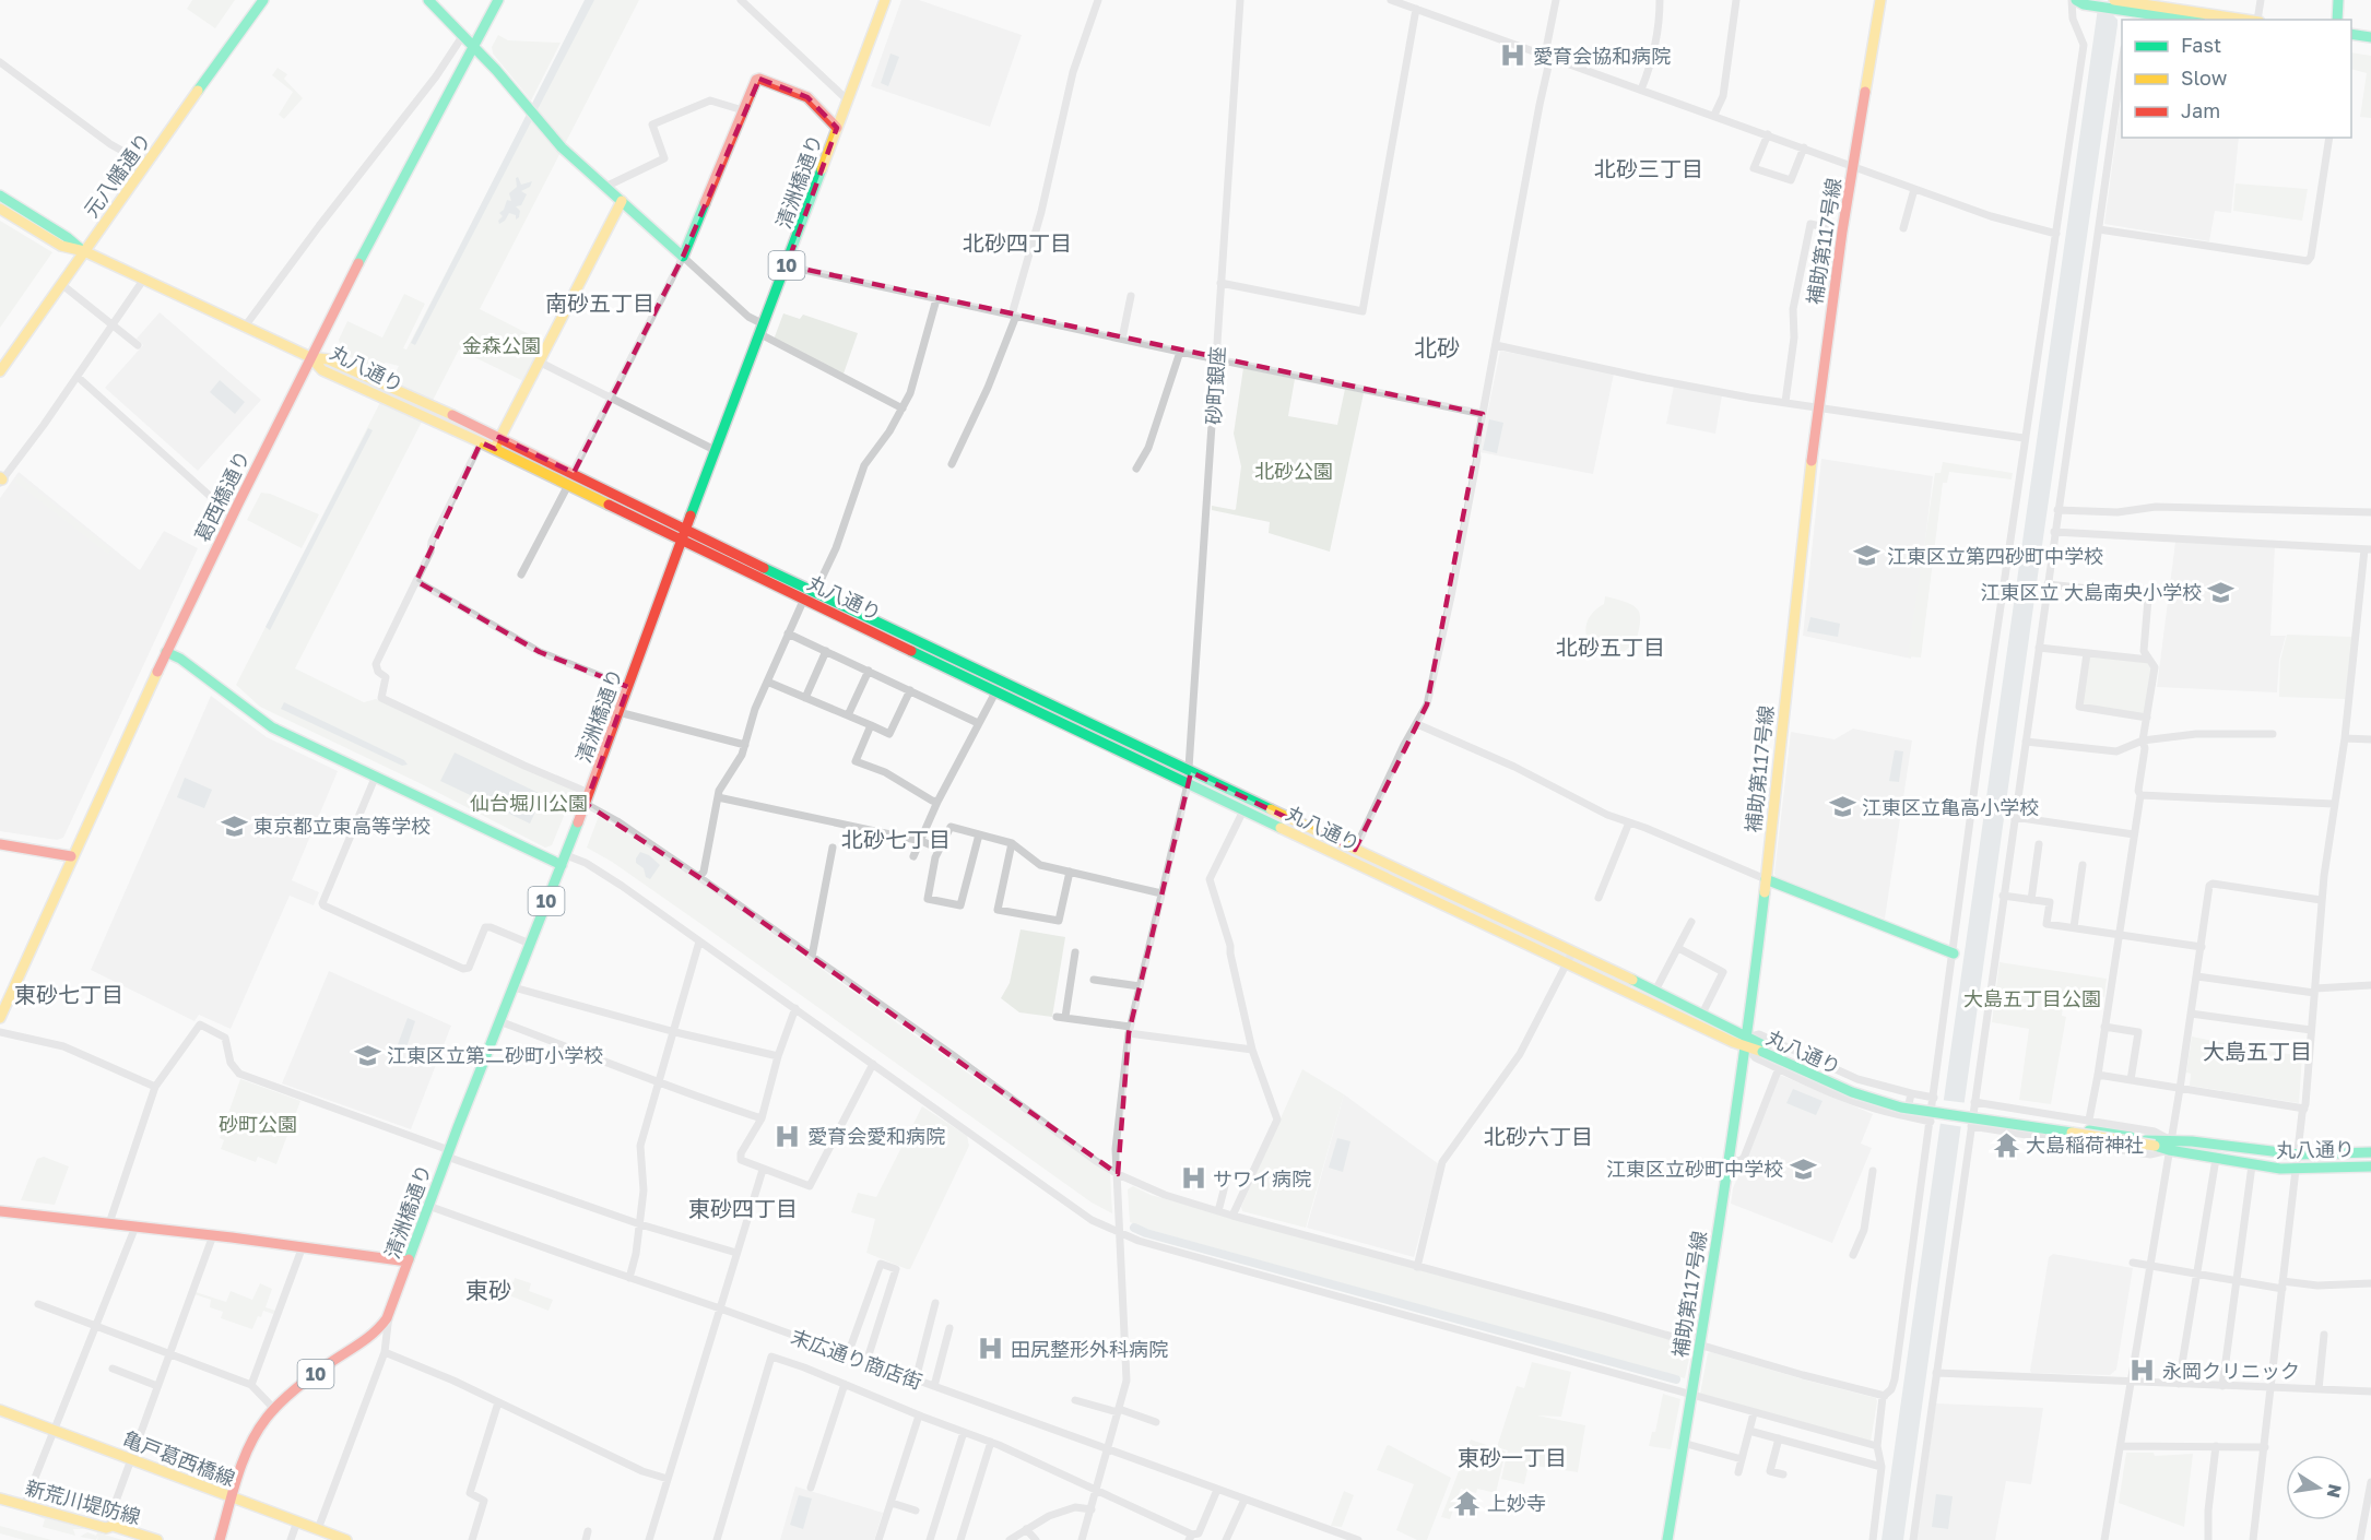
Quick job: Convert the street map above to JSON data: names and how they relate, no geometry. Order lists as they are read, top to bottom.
{
  "streets": {
    "main road": [
      "元八幡通り",
      "清洲橋通り",
      "補助第117号線",
      "10",
      "丸八通り",
      "葛西橋通り",
      "亀戸葛西橋線",
      "新荒川堤防線"
    ],
    "street": ["砂町銀座", "末広通り商店街"]
  },
  "crossings": [
    ["元八幡通り", "丸八通り"],
    ["清洲橋通り", "丸八通り"],
    ["清洲橋通り", "末広通り商店街"],
    ["清洲橋通り", "亀戸葛西橋線"],
    ["補助第117号線", "丸八通り"],
    ["丸八通り", "砂町銀座"],
    ["丸八通り", "葛西橋通り"],
    ["砂町銀座", "末広通り商店街"]
  ],
  "districts": [
    "北砂三丁目",
    "北砂四丁目",
    "南砂五丁目",
    "北砂",
    "北砂五丁目",
    "北砂七丁目",
    "東砂七丁目",
    "大島五丁目",
    "北砂六丁目",
    "東砂四丁目",
    "東砂",
    "東砂一丁目"
  ],
  "parks": [
    "金森公園",
    "北砂公園",
    "仙台堀川公園",
    "大島五丁目公園",
    "砂町公園"
  ],
  "places": {
    "hospital": [
      "愛育会協和病院",
      "愛育会愛和病院",
      "サワイ病院",
      "田尻整形外科病院",
      "永岡クリニック"
    ],
    "school or university": [
      "江東区立第四砂町中学校",
      "江東区立 大島南央小学校",
      "江東区立亀高小学校",
      "東京都立東高等学校",
      "江東区立第二砂町小学校",
      "江東区立砂町中学校"
    ],
    "temple": ["大島稲荷神社", "上妙寺"]
  },
  "legend": ["Fast", "Slow", "Jam"],
  "north": "right"
}
